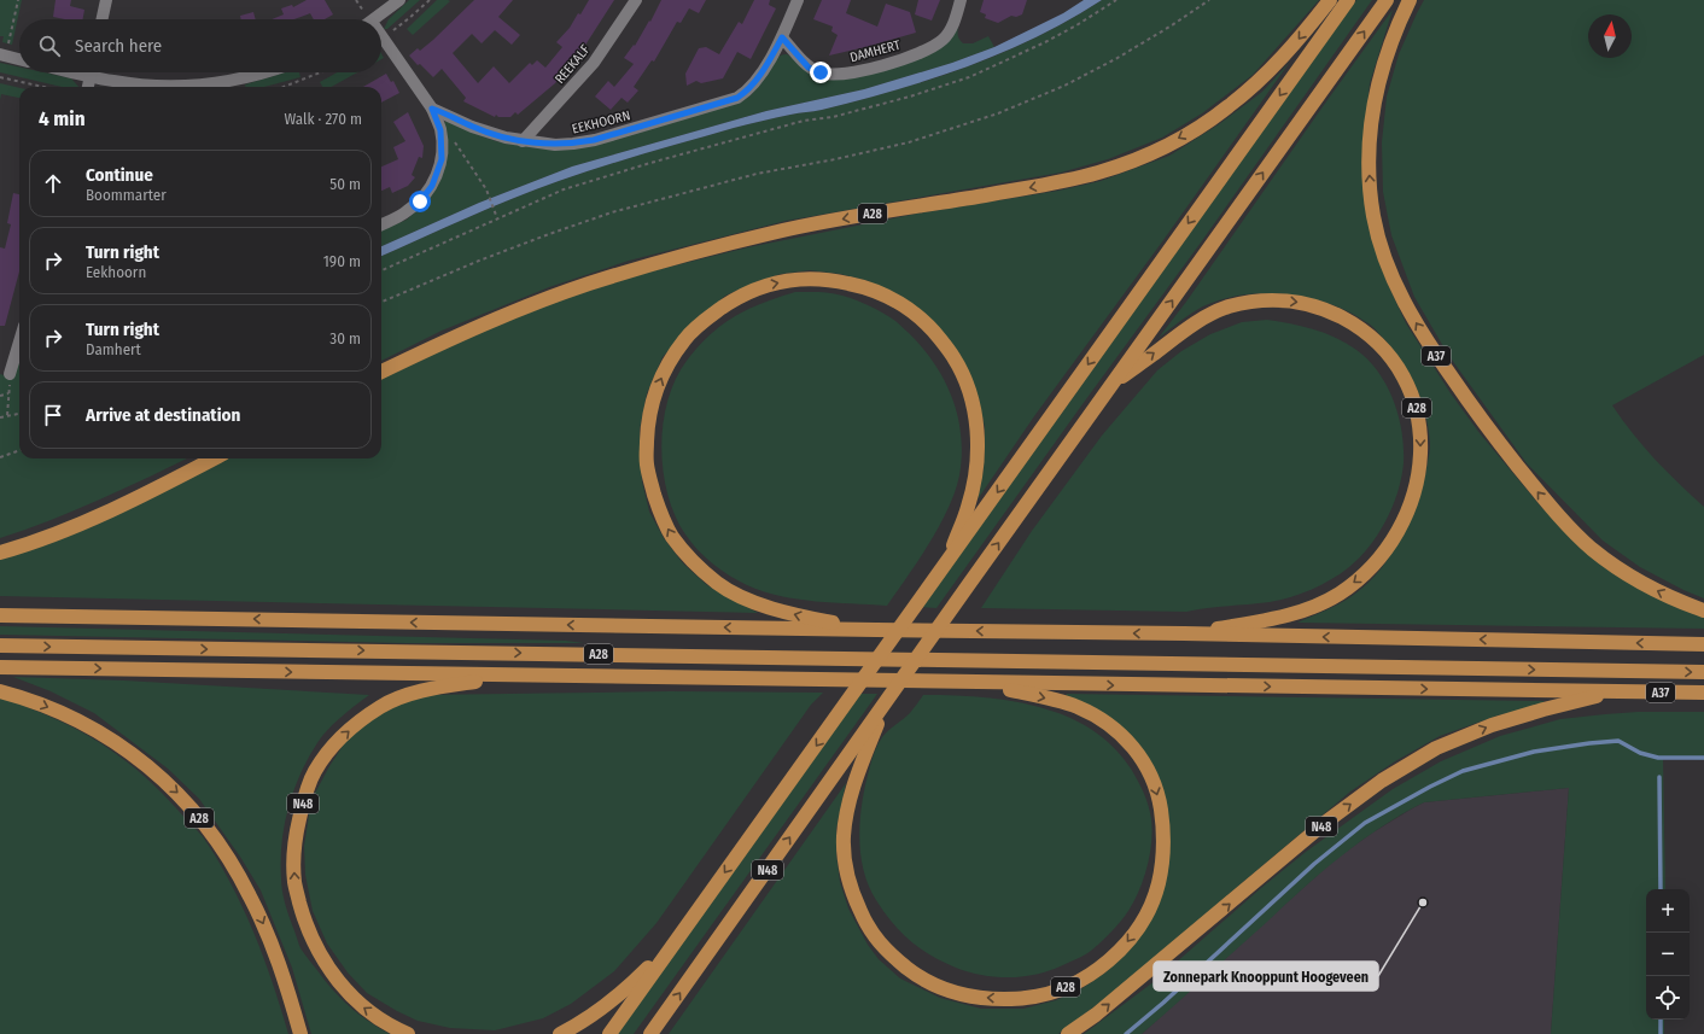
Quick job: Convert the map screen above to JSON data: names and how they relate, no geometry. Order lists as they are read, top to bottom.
{
  "streets": {
    "highway": ["A28", "A37", "N48"],
    "street": ["DAMHERT", "REEKALF", "EEKHOORN"]
  },
  "crossings": [
    ["DAMHERT", "EEKHOORN"],
    ["REEKALF", "EEKHOORN"],
    ["A28", "A37"],
    ["A28", "N48"],
    ["A37", "N48"]
  ],
  "places": ["Zonnepark Knooppunt Hoogeveen"],
  "north": "top",
  "page": {
    "search": "Search here",
    "heading": ["4 min", "Walk · 270 m"],
    "list": [
      ["Continue", "Boommarter", "50 m"],
      ["Turn right", "Eekhoorn", "190 m"],
      ["Turn right", "Damhert", "30 m"],
      "Arrive at destination"
    ],
    "map_buttons": ["+", "−"]
  }
}
